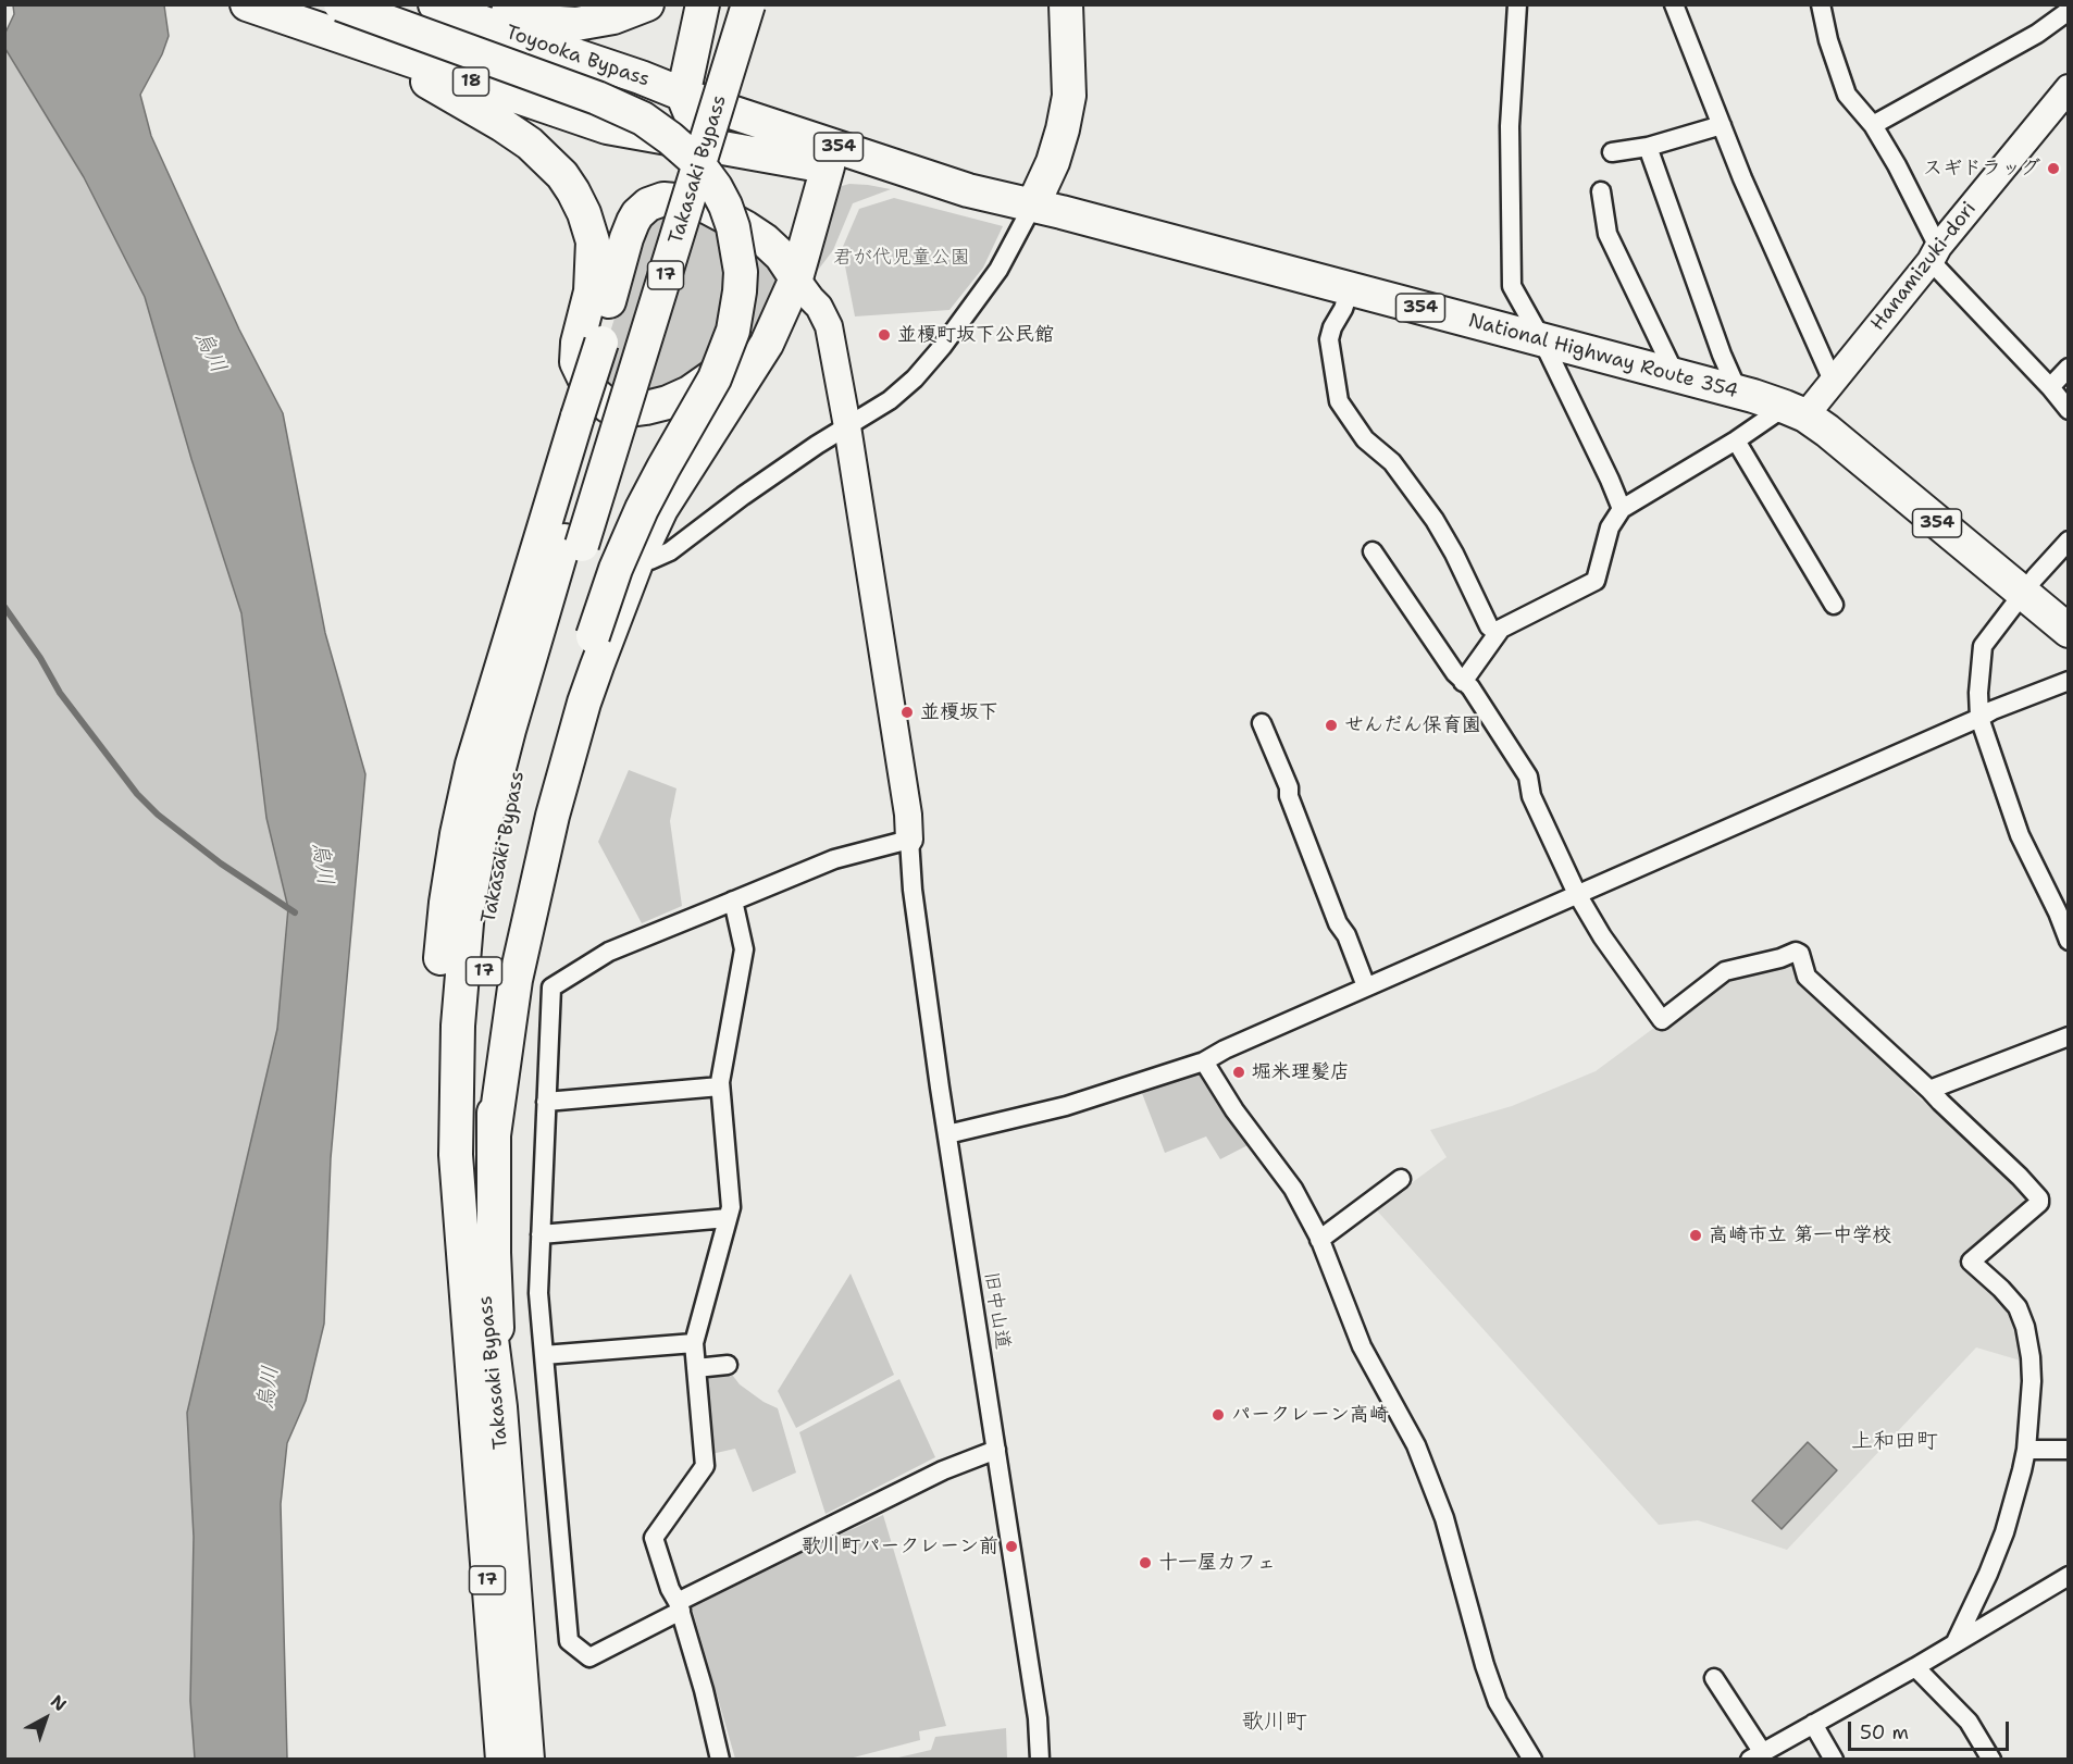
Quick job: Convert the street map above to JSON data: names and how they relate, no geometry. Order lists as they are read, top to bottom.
{
  "streets": {
    "highway": [
      "Toyooka Bypass",
      "18",
      "354",
      "Takasaki Bypass",
      "17",
      "National Highway Route 354"
    ],
    "street": ["Hanamizuki-dori", "旧中山道"]
  },
  "crossings": [
    ["Toyooka Bypass", "354"],
    ["18", "354"],
    ["354", "National Highway Route 354"],
    ["Hanamizuki-dori", "National Highway Route 354"]
  ],
  "districts": ["上和田町", "歌川町"],
  "water": ["烏川"],
  "parks": ["君が代児童公園"],
  "places": [
    "スギドラッグ",
    "並榎町坂下公民館",
    "並榎坂下",
    "せんだん保育園",
    "堀米理髪店",
    "高崎市立 第一中学校",
    "パークレーン高崎",
    "歌川町パークレーン前",
    "十一屋カフェ"
  ],
  "scale_bar": "50 m",
  "north": "top right"
}
